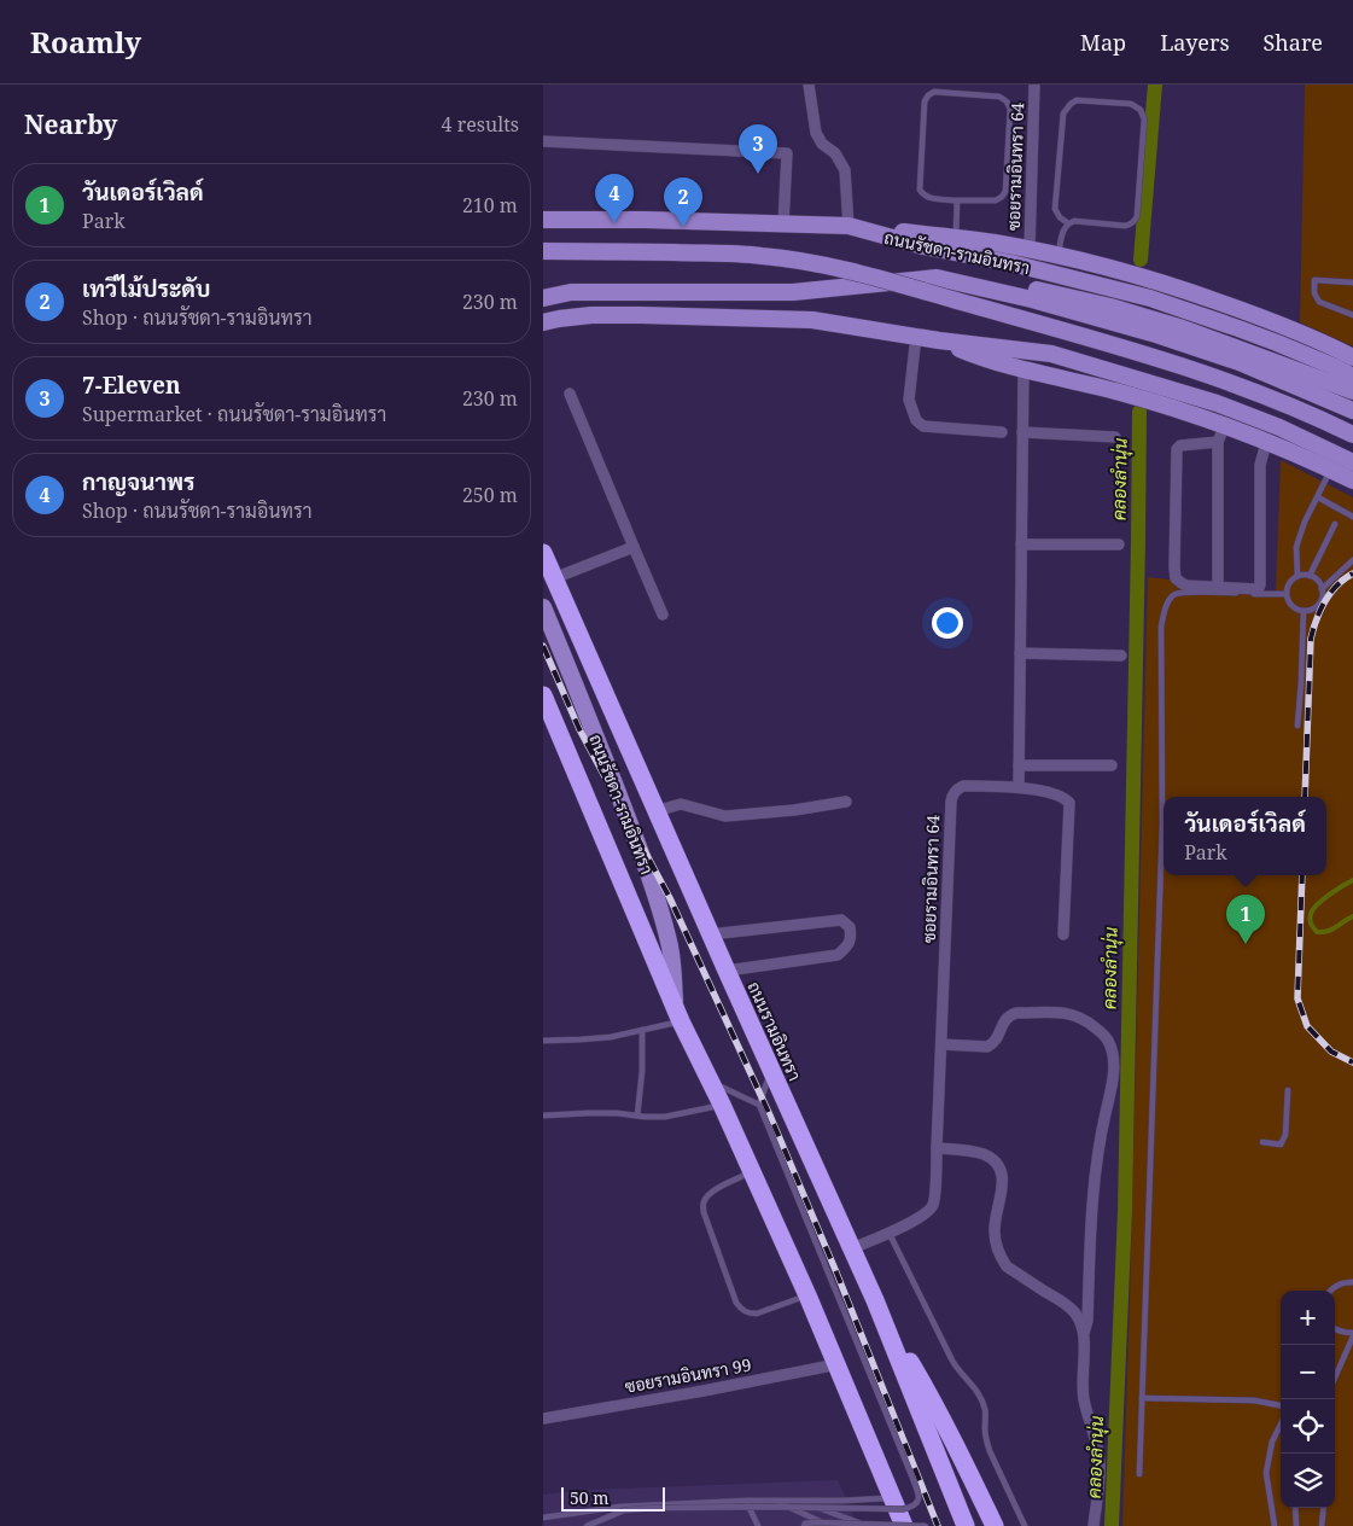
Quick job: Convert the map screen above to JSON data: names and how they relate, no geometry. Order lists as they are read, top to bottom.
{
  "streets": {
    "highway": ["ถนนรามอินทรา"],
    "main road": ["ถนนรัชดา-รามอินทรา"],
    "street": ["ซอยรามอินทรา 64", "ซอยรามอินทรา 99"]
  },
  "crossings": [
    ["ซอยรามอินทรา 64", "ถนนรามอินทรา"]
  ],
  "water": ["คลองลำนุ่น"],
  "scale_bar": "50 m",
  "page": {
    "header": "Roamly",
    "nav": ["Map", "Layers", "Share"],
    "heading": ["Nearby", "4 results"],
    "pins": [
      "3",
      "4",
      "2",
      "1"
    ],
    "list": [
      {
        "mark": "1",
        "name": "วันเดอร์เวิลด์",
        "note": "Park",
        "value": "210 m"
      },
      {
        "mark": "2",
        "name": "เทวีไม้ประดับ",
        "note": "Shop · ถนนรัชดา-รามอินทรา",
        "value": "230 m"
      },
      {
        "mark": "3",
        "name": "7-Eleven",
        "note": "Supermarket · ถนนรัชดา-รามอินทรา",
        "value": "230 m"
      },
      {
        "mark": "4",
        "name": "กาญจนาพร",
        "note": "Shop · ถนนรัชดา-รามอินทรา",
        "value": "250 m"
      }
    ],
    "popup": ["วันเดอร์เวิลด์", "Park"],
    "map_buttons": ["+", "−"],
    "scale": "50 m"
  }
}
